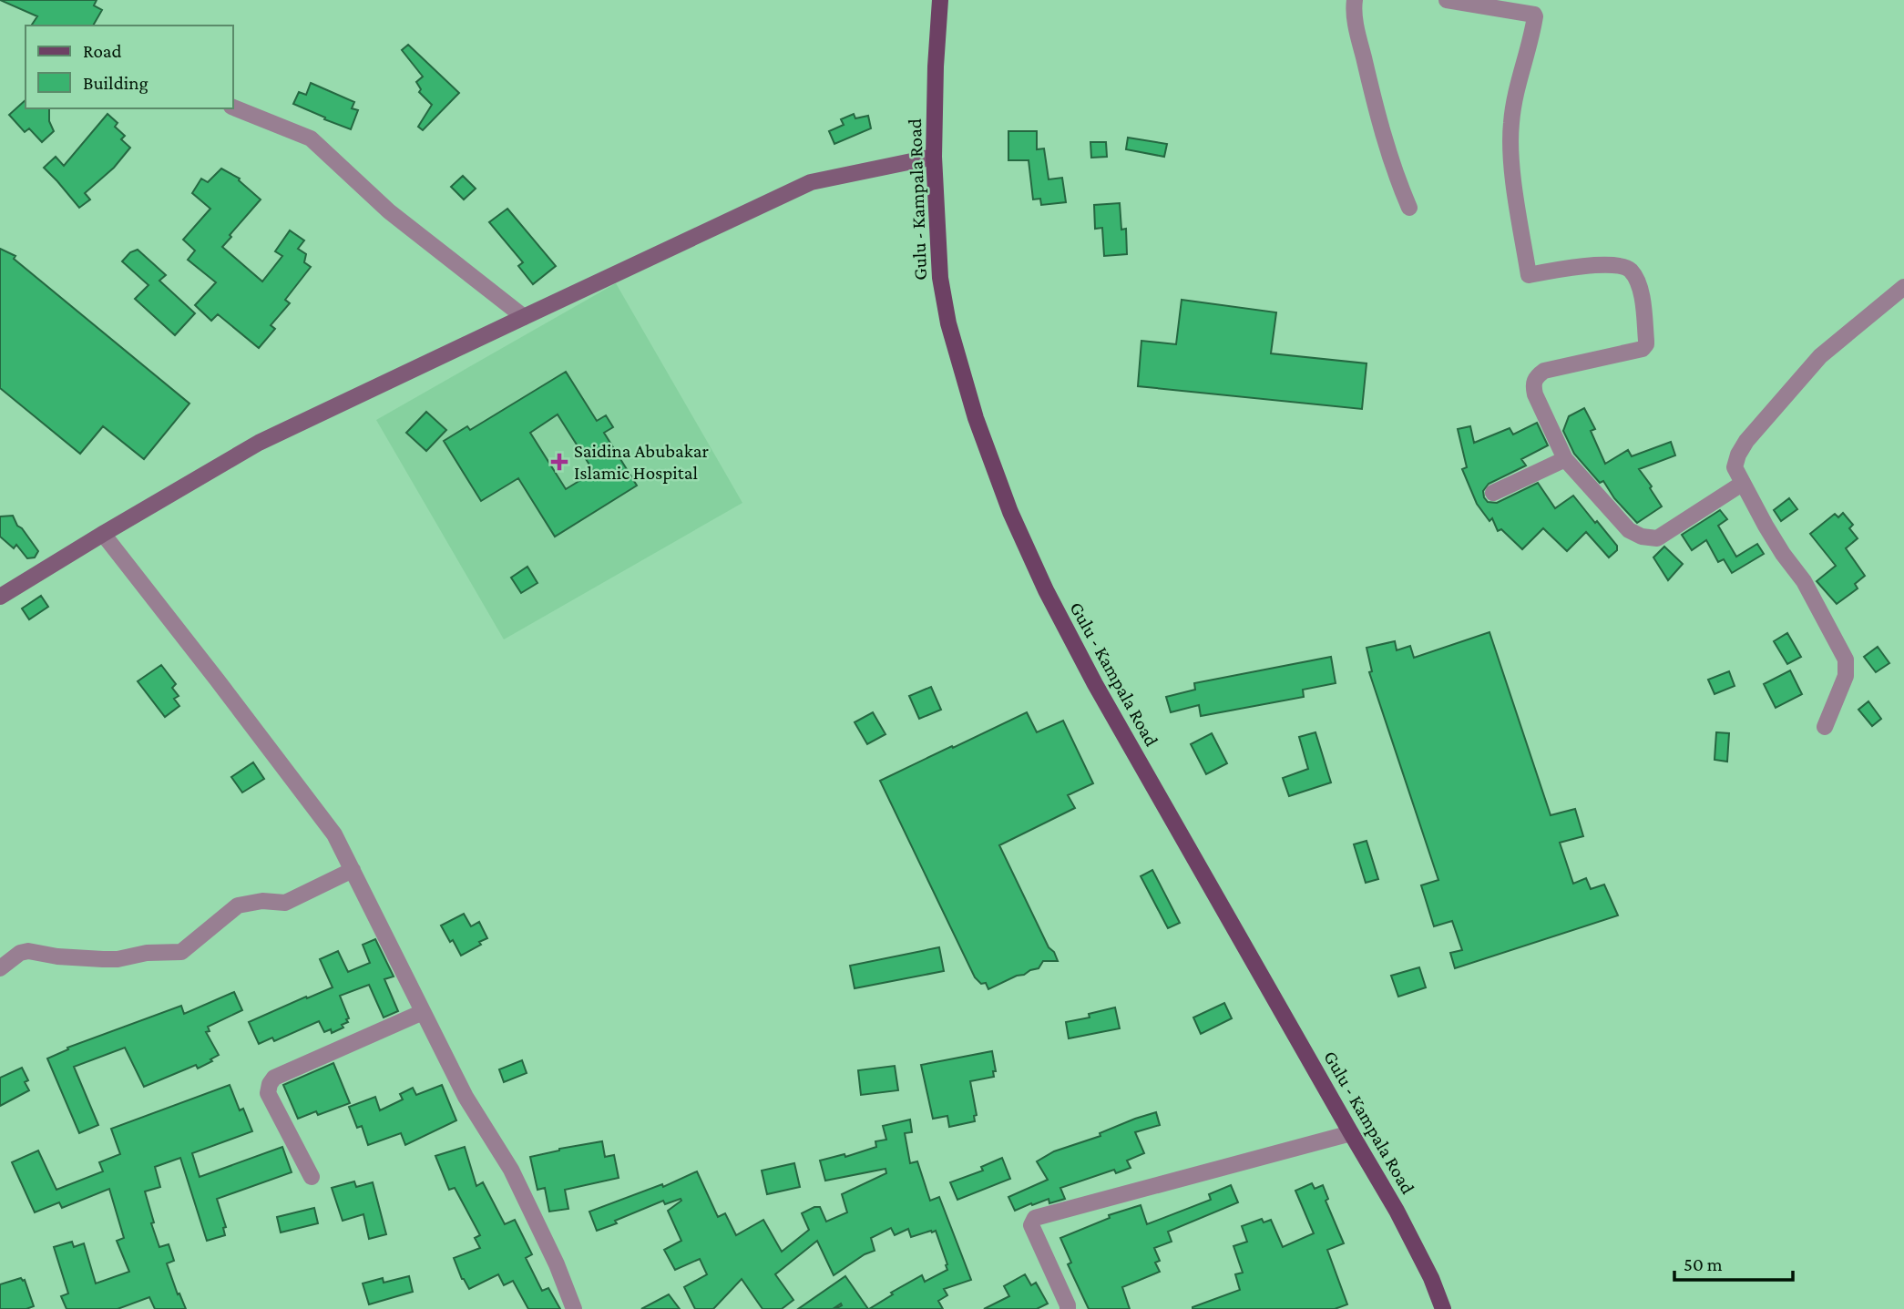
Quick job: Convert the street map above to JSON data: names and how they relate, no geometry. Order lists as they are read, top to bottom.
{
  "streets": {
    "main road": ["Gulu - Kampala Road"]
  },
  "places": {
    "health": ["Saidina Abubakar Islamic Hospital"]
  },
  "legend": ["Road", "Building"],
  "scale_bar": "50 m"
}
